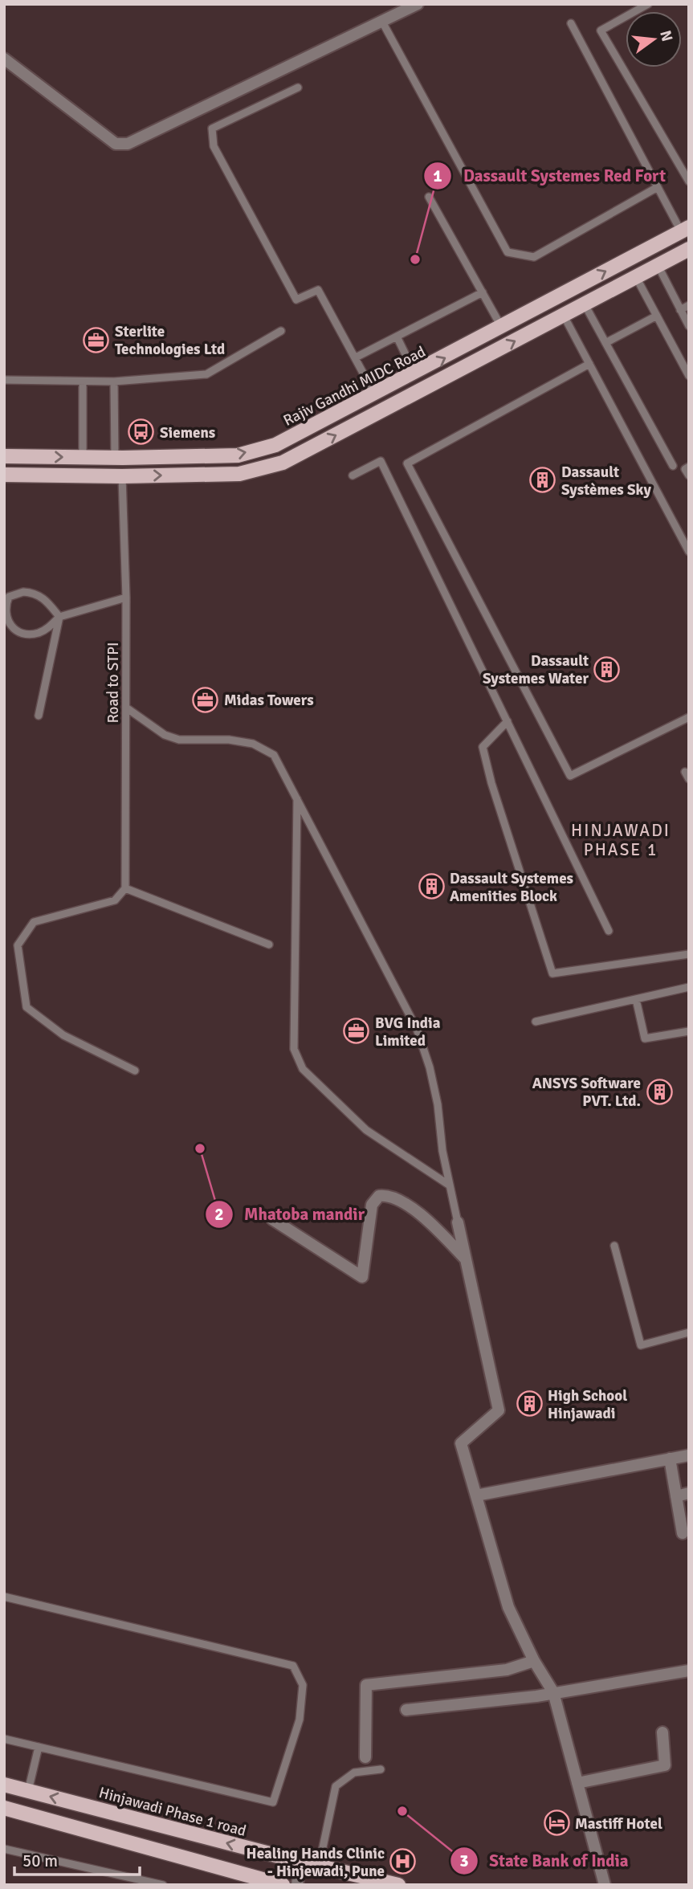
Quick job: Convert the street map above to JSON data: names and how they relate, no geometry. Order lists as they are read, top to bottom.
{
  "streets": {
    "main road": ["Rajiv Gandhi MIDC Road", "Hinjawadi Phase 1 road"],
    "lane": ["Road to STPI"]
  },
  "districts": ["HINJAWADI PHASE 1"],
  "places": {
    "other": ["Dassault Systemes Red Fort", "Mhatoba mandir", "State Bank of India"],
    "office": ["Sterlite Technologies Ltd", "Midas Towers", "BVG India Limited"],
    "bus stop": ["Siemens"],
    "building": [
      "Dassault Systèmes Sky",
      "Dassault Systemes Water",
      "Dassault Systemes Amenities Block",
      "ANSYS Software PVT. Ltd.",
      "High School Hinjawadi"
    ],
    "hotel": ["Mastiff Hotel"],
    "hospital": ["Healing Hands Clinic - Hinjewadi, Pune"]
  },
  "scale_bar": "50 m",
  "north": "right"
}
